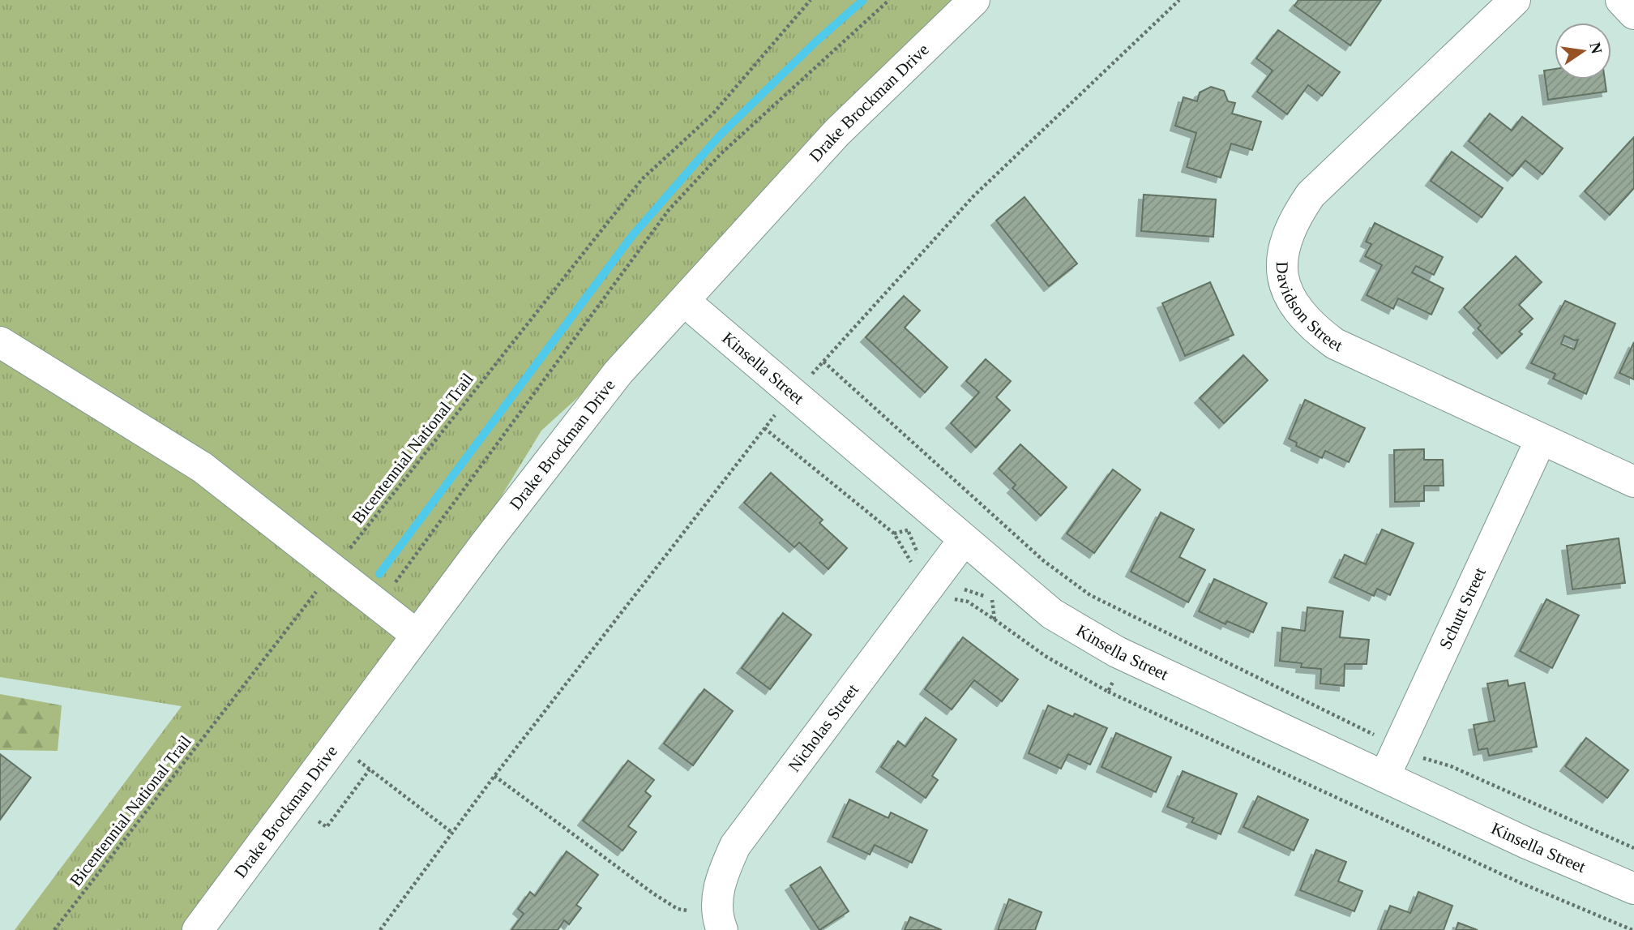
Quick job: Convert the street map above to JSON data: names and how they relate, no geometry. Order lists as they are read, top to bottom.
{
  "streets": {
    "street": [
      "Drake Brockman Drive",
      "Davidson Street",
      "Kinsella Street",
      "Schutt Street",
      "Nicholas Street"
    ],
    "path": ["Bicentennial National Trail"]
  },
  "crossings": [
    ["Drake Brockman Drive", "Kinsella Street"],
    ["Davidson Street", "Schutt Street"],
    ["Kinsella Street", "Schutt Street"],
    ["Kinsella Street", "Nicholas Street"]
  ],
  "north": "right"
}
